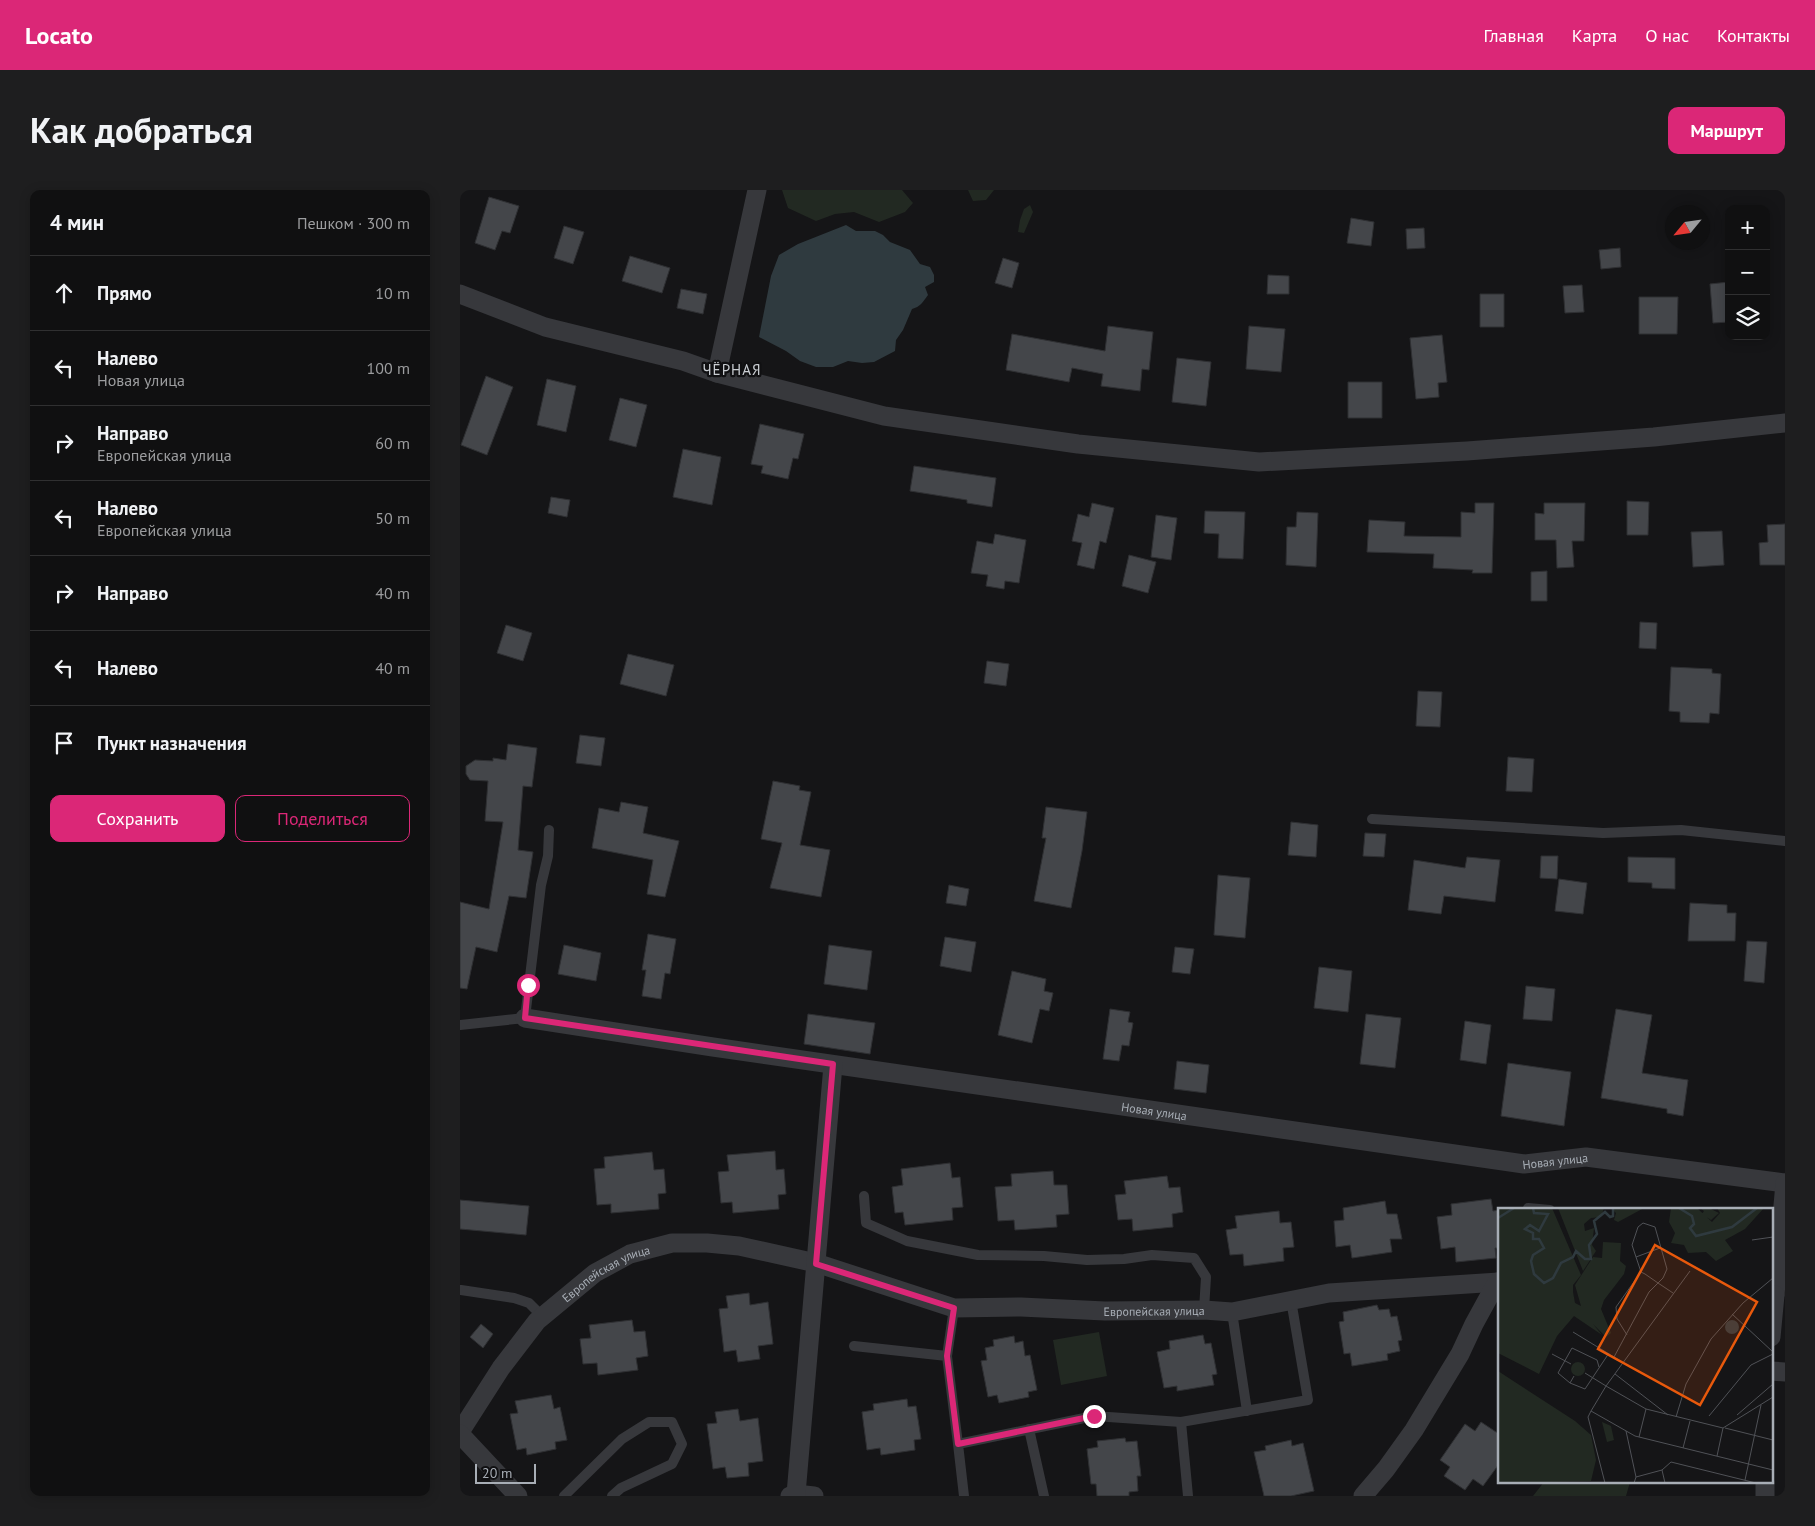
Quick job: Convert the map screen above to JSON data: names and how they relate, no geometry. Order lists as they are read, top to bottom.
{
  "streets": {
    "street": ["Новая улица", "Европейская улица"]
  },
  "districts": ["ЧЁРНАЯ"],
  "scale_bar": "20 m",
  "north": "bottom left",
  "page": {
    "header": "Locato",
    "nav": [
      "Главная",
      "Карта",
      "О нас",
      "Контакты"
    ],
    "title": "Как добраться",
    "buttons": [
      "Маршрут",
      ["Сохранить", "Поделиться"]
    ],
    "heading": ["4 мин", "Пешком · 300 m"],
    "map_buttons": ["+", "−"],
    "list": [
      ["Прямо", "10 m"],
      ["Налево", "Новая улица", "100 m"],
      ["Направо", "Европейская улица", "60 m"],
      ["Налево", "Европейская улица", "50 m"],
      ["Направо", "40 m"],
      ["Налево", "40 m"],
      "Пункт назначения"
    ],
    "scale": "20 m"
  }
}
